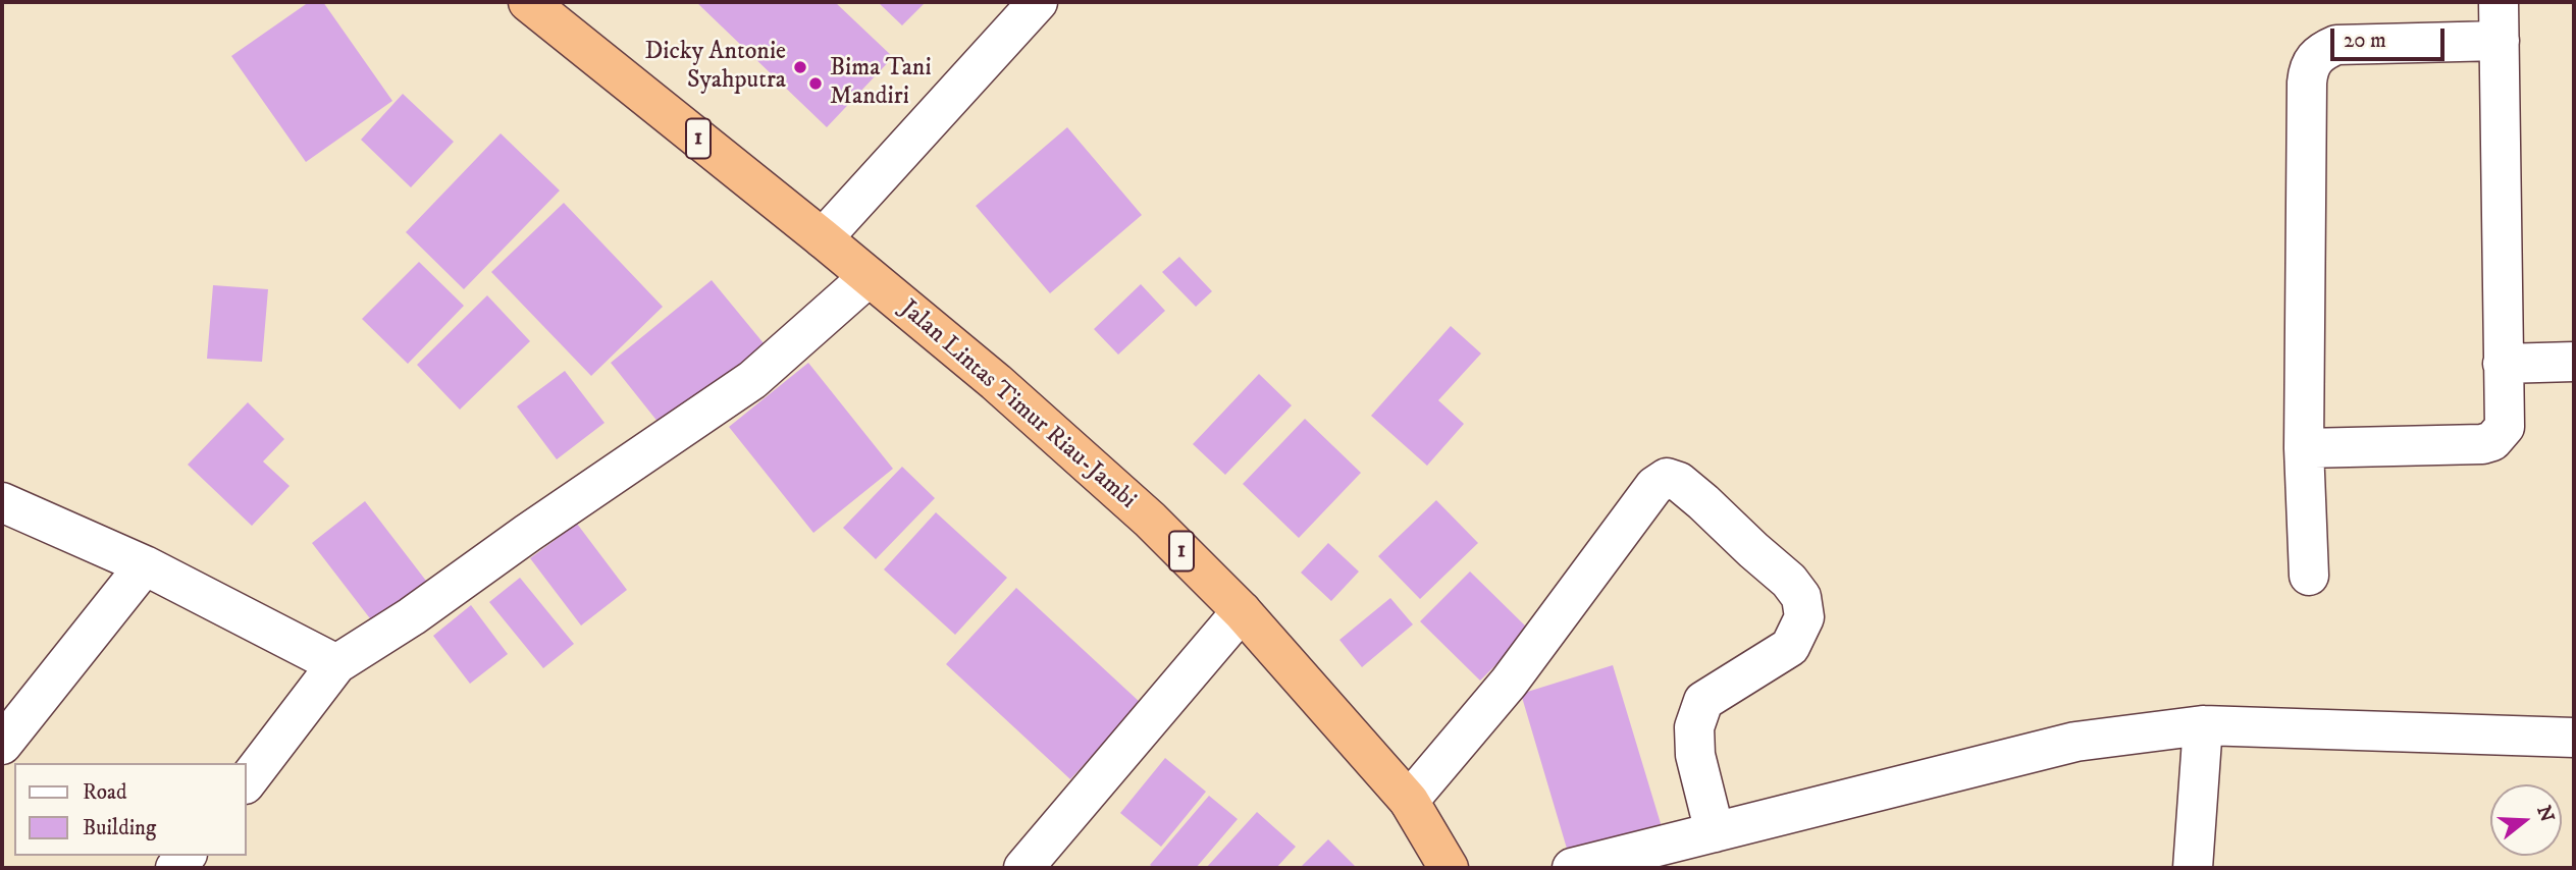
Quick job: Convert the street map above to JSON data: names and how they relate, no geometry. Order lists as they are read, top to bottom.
{
  "streets": {
    "highway": ["1", "Jalan Lintas Timur Riau-Jambi"]
  },
  "places": ["Dicky Antonie Syahputra", "Bima Tani Mandiri"],
  "legend": ["Road", "Building"],
  "scale_bar": "20 m",
  "north": "right"
}
